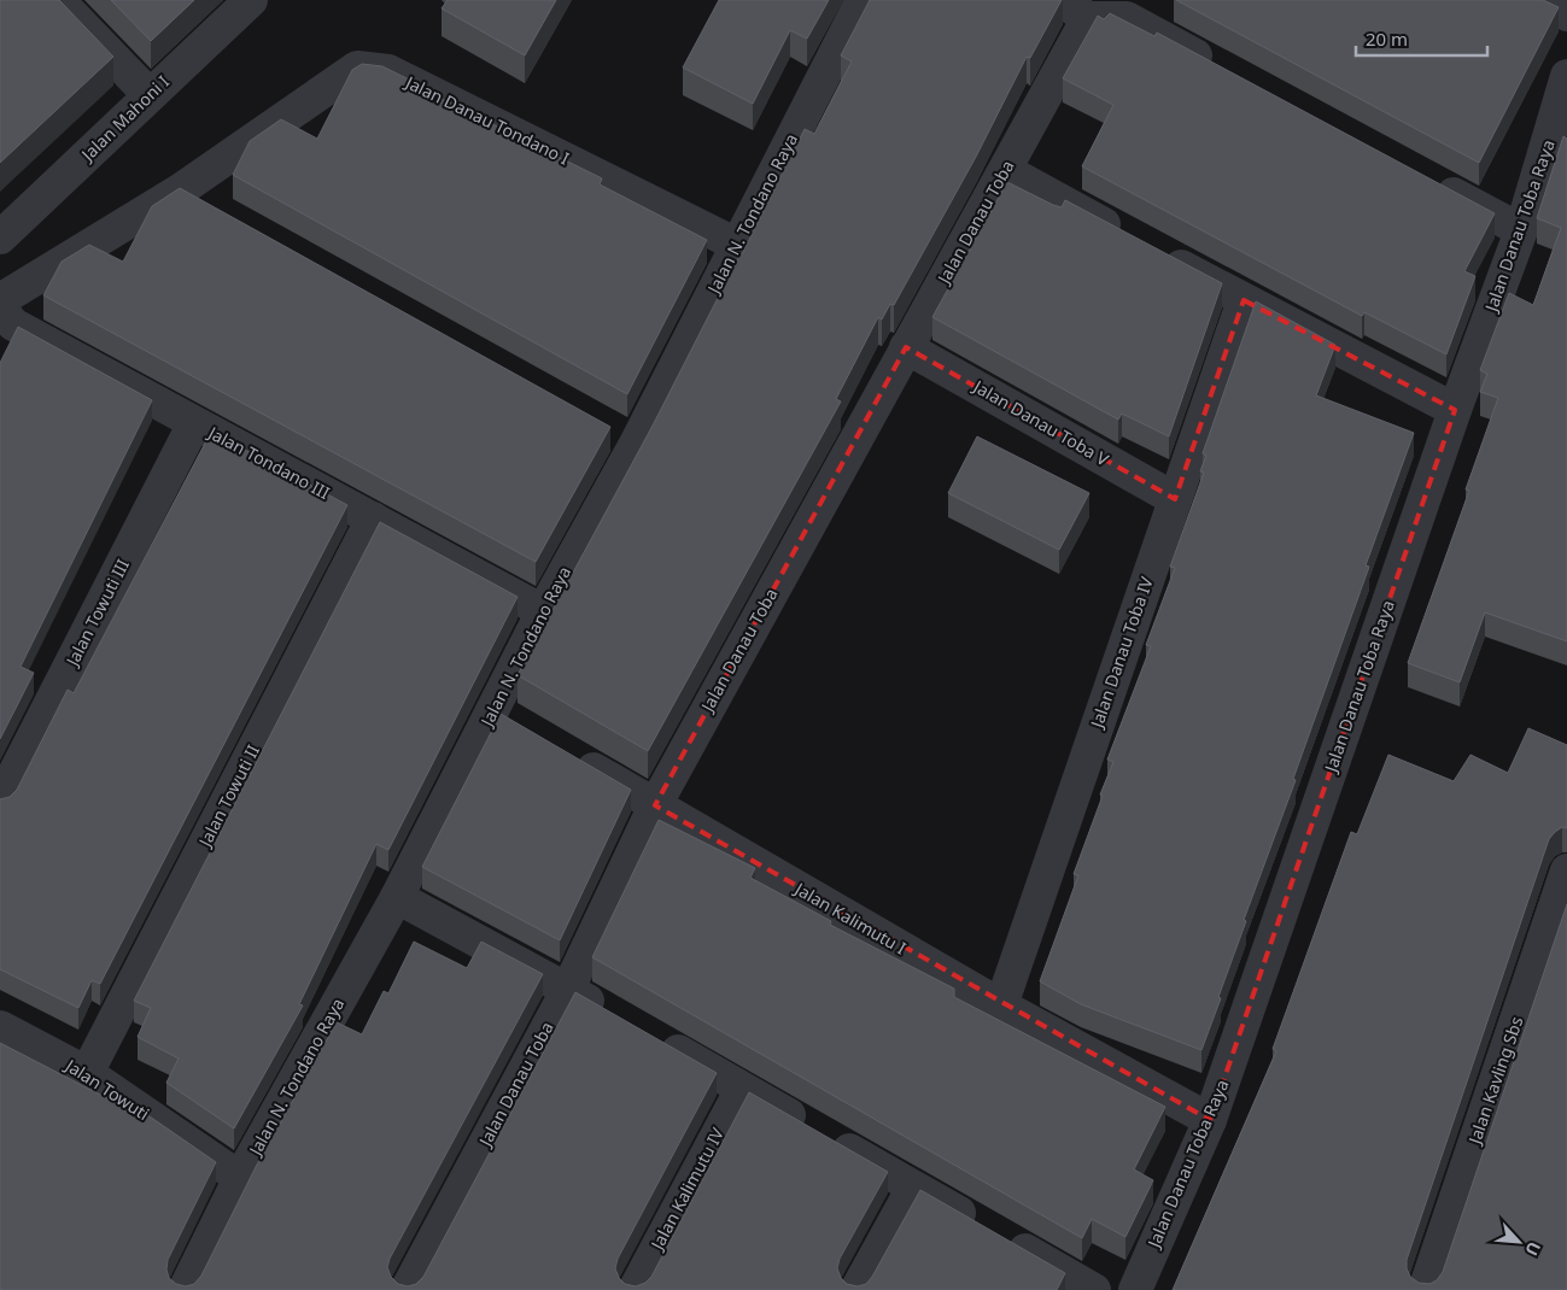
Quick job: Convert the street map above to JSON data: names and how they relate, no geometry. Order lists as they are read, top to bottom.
{
  "streets": {
    "street": [
      "Jalan Mahoni I",
      "Jalan Danau Tondano I",
      "Jalan N. Tondano Raya",
      "Jalan Danau Toba",
      "Jalan Danau Toba Raya",
      "Jalan Danau Toba V",
      "Jalan Tondano III",
      "Jalan Towuti III",
      "Jalan Danau Toba IV",
      "Jalan Towuti II",
      "Jalan Kalimutu I",
      "Jalan Kavling Sbs",
      "Jalan Towuti",
      "Jalan Kalimutu IV"
    ]
  },
  "crossings": [
    ["Jalan Danau Tondano I", "Jalan N. Tondano Raya"],
    ["Jalan Danau Tondano I", "Jalan Tondano III"],
    ["Jalan N. Tondano Raya", "Jalan Tondano III"],
    ["Jalan N. Tondano Raya", "Jalan Towuti"],
    ["Jalan Danau Toba", "Jalan Danau Toba V"],
    ["Jalan Danau Toba", "Jalan Kalimutu I"],
    ["Jalan Danau Toba Raya", "Jalan Kalimutu I"],
    ["Jalan Danau Toba V", "Jalan Danau Toba IV"],
    ["Jalan Tondano III", "Jalan Towuti III"],
    ["Jalan Tondano III", "Jalan Towuti II"],
    ["Jalan Danau Toba IV", "Jalan Kalimutu I"],
    ["Jalan Towuti II", "Jalan Towuti"]
  ],
  "scale_bar": "20 m",
  "north": "bottom right"
}
